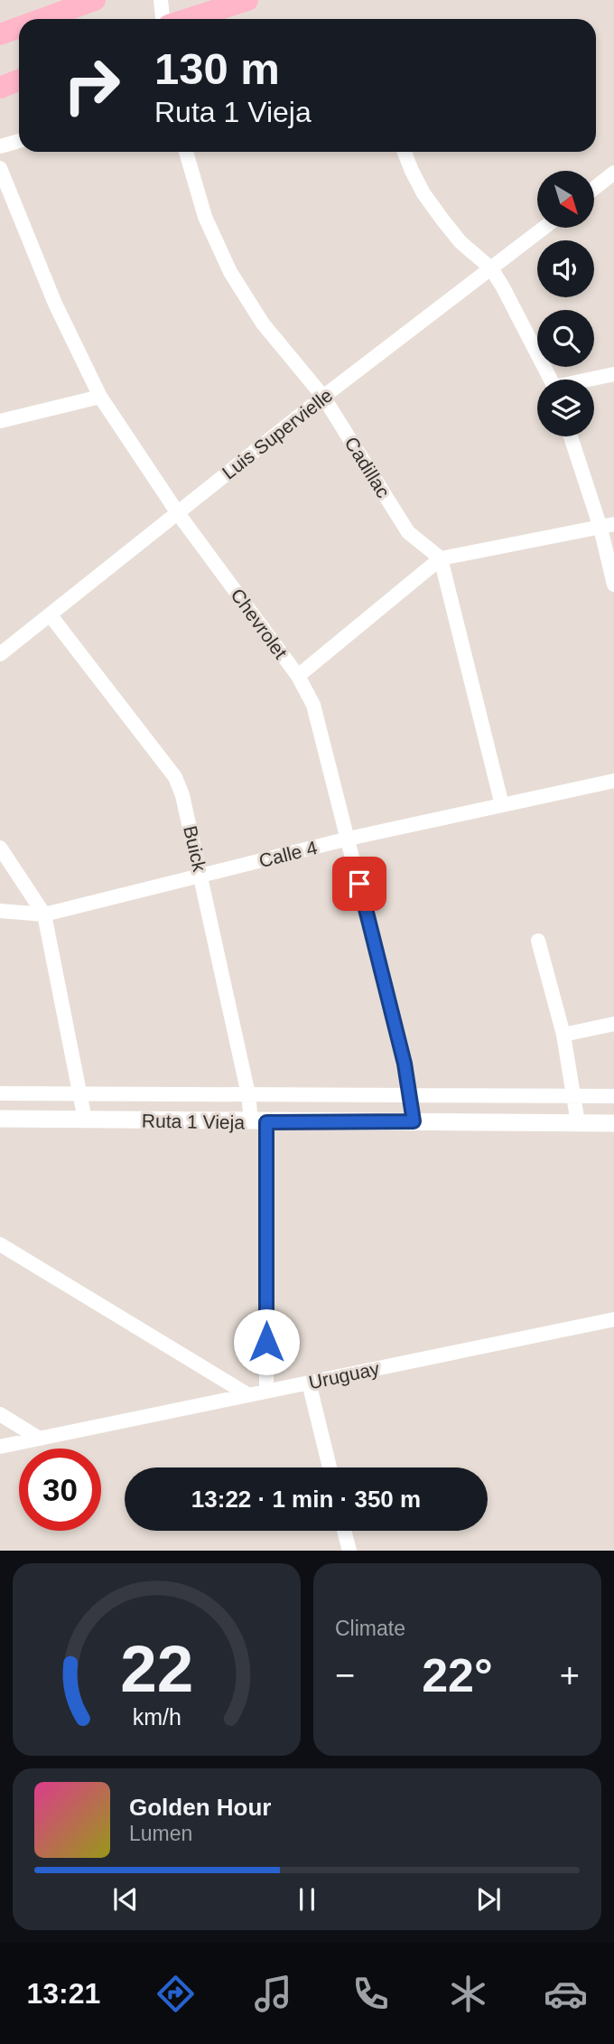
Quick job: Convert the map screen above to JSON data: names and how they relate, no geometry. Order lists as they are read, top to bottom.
{
  "streets": {
    "street": [
      "Luis Supervielle",
      "Cadillac",
      "Chevrolet",
      "Buick",
      "Calle 4",
      "Ruta 1 Vieja",
      "Uruguay"
    ]
  },
  "crossings": [
    ["Luis Supervielle", "Cadillac"],
    ["Luis Supervielle", "Chevrolet"],
    ["Luis Supervielle", "Buick"],
    ["Chevrolet", "Calle 4"],
    ["Chevrolet", "Ruta 1 Vieja"],
    ["Buick", "Calle 4"],
    ["Buick", "Ruta 1 Vieja"],
    ["Buick", "Uruguay"]
  ],
  "north": "bottom right",
  "page": {
    "turn": ["130 m", "Ruta 1 Vieja"],
    "limit": "30",
    "trip": "13:22 · 1 min · 350 m",
    "tile": "Climate",
    "heat": ["−", "22°", "+"],
    "song": ["Golden Hour", "Lumen"],
    "tabs": "13:21",
    "gauge": ["22", "km/h"]
  }
}
